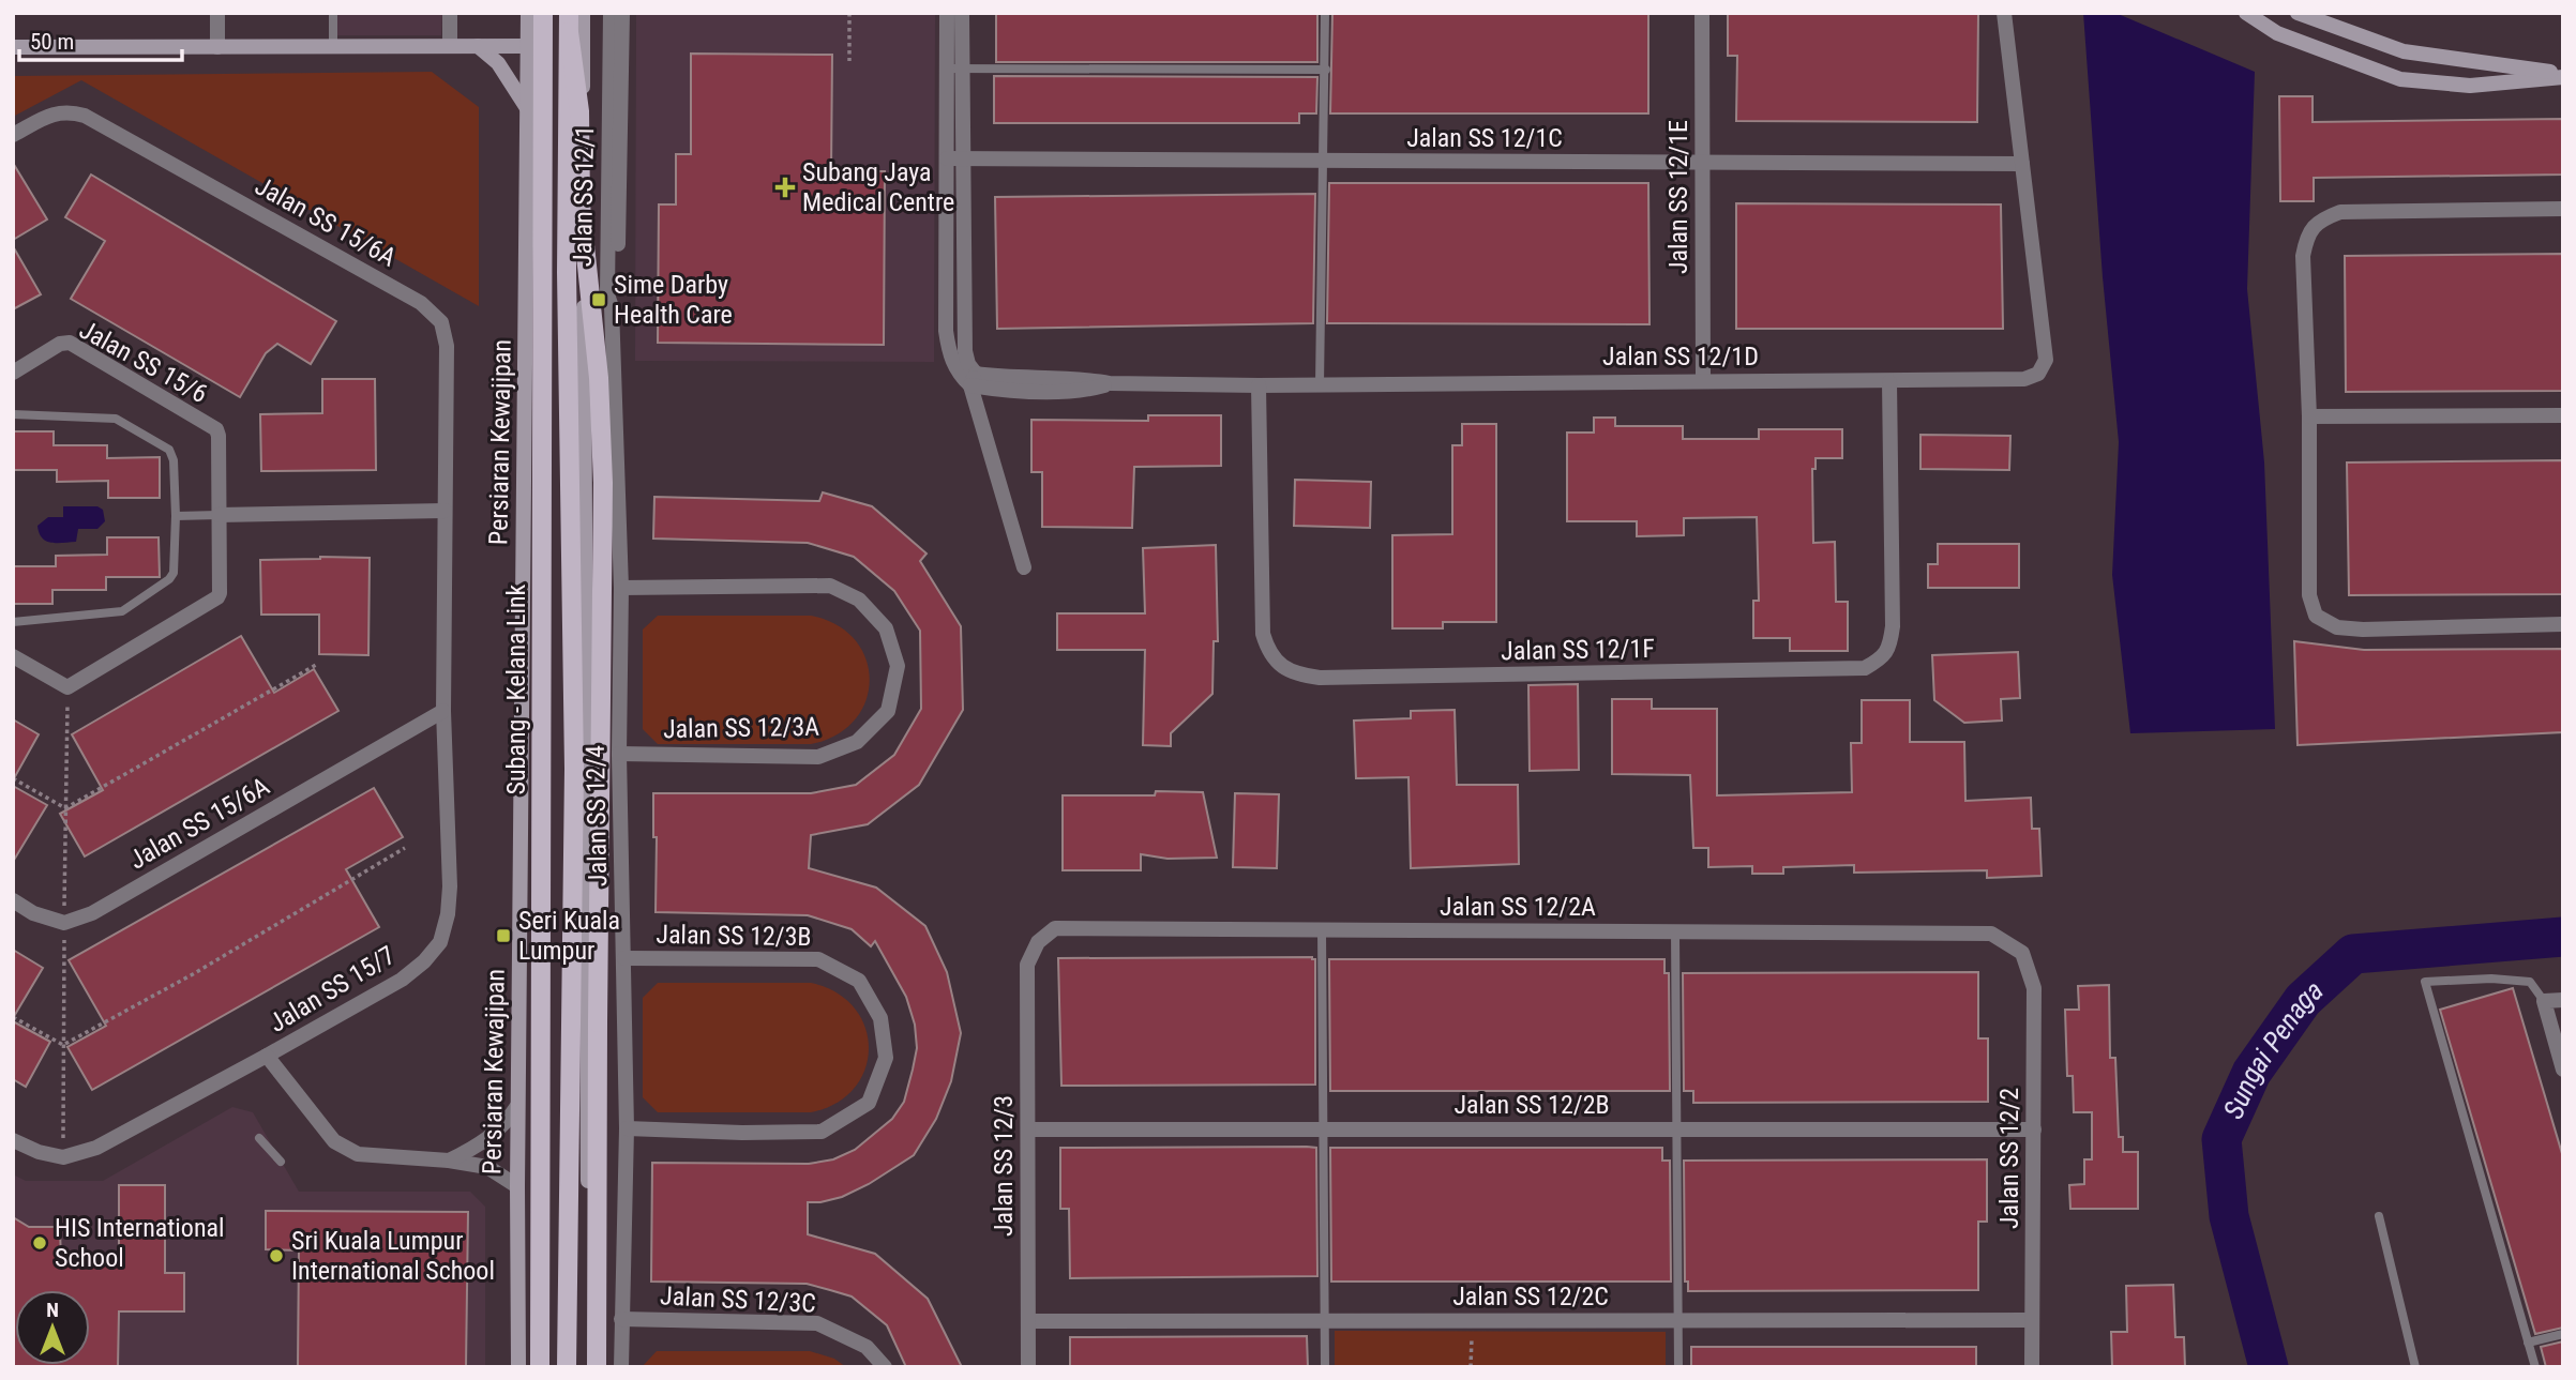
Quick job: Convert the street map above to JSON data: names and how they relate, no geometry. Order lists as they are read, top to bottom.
{
  "streets": {
    "main road": ["Persiaran Kewajipan", "Subang - Kelana Link"],
    "street": [
      "Jalan SS 12/1C",
      "Jalan SS 12/1",
      "Jalan SS 12/1E",
      "Jalan SS 15/6A",
      "Jalan SS 12/1D",
      "Jalan SS 15/6",
      "Jalan SS 12/1F",
      "Jalan SS 12/3A",
      "Jalan SS 12/4",
      "Jalan SS 12/2A",
      "Jalan SS 12/3B",
      "Jalan SS 15/7",
      "Jalan SS 12/2B",
      "Jalan SS 12/2",
      "Jalan SS 12/3",
      "Jalan SS 12/2C",
      "Jalan SS 12/3C"
    ]
  },
  "crossings": [
    ["Jalan SS 12/1C", "Jalan SS 12/1E"],
    ["Jalan SS 12/1C", "Jalan SS 12/1D"],
    ["Jalan SS 12/1", "Jalan SS 12/4"],
    ["Jalan SS 12/1E", "Jalan SS 12/1D"],
    ["Jalan SS 15/6A", "Jalan SS 15/7"],
    ["Jalan SS 12/1D", "Jalan SS 12/1F"],
    ["Jalan SS 12/3A", "Jalan SS 12/4"],
    ["Jalan SS 12/4", "Jalan SS 12/3B"],
    ["Jalan SS 12/4", "Jalan SS 12/3C"],
    ["Jalan SS 12/2A", "Jalan SS 12/2"],
    ["Jalan SS 12/2A", "Jalan SS 12/3"],
    ["Jalan SS 12/2B", "Jalan SS 12/2"],
    ["Jalan SS 12/2B", "Jalan SS 12/3"],
    ["Jalan SS 12/2", "Jalan SS 12/2C"],
    ["Jalan SS 12/3", "Jalan SS 12/2C"]
  ],
  "water": ["Sungai Penaga"],
  "places": {
    "health": ["Subang Jaya Medical Centre"],
    "transit": ["Sime Darby Health Care", "Seri Kuala Lumpur"],
    "other": ["HIS International School", "Sri Kuala Lumpur International School"]
  },
  "scale_bar": "50 m",
  "north": "top"
}
